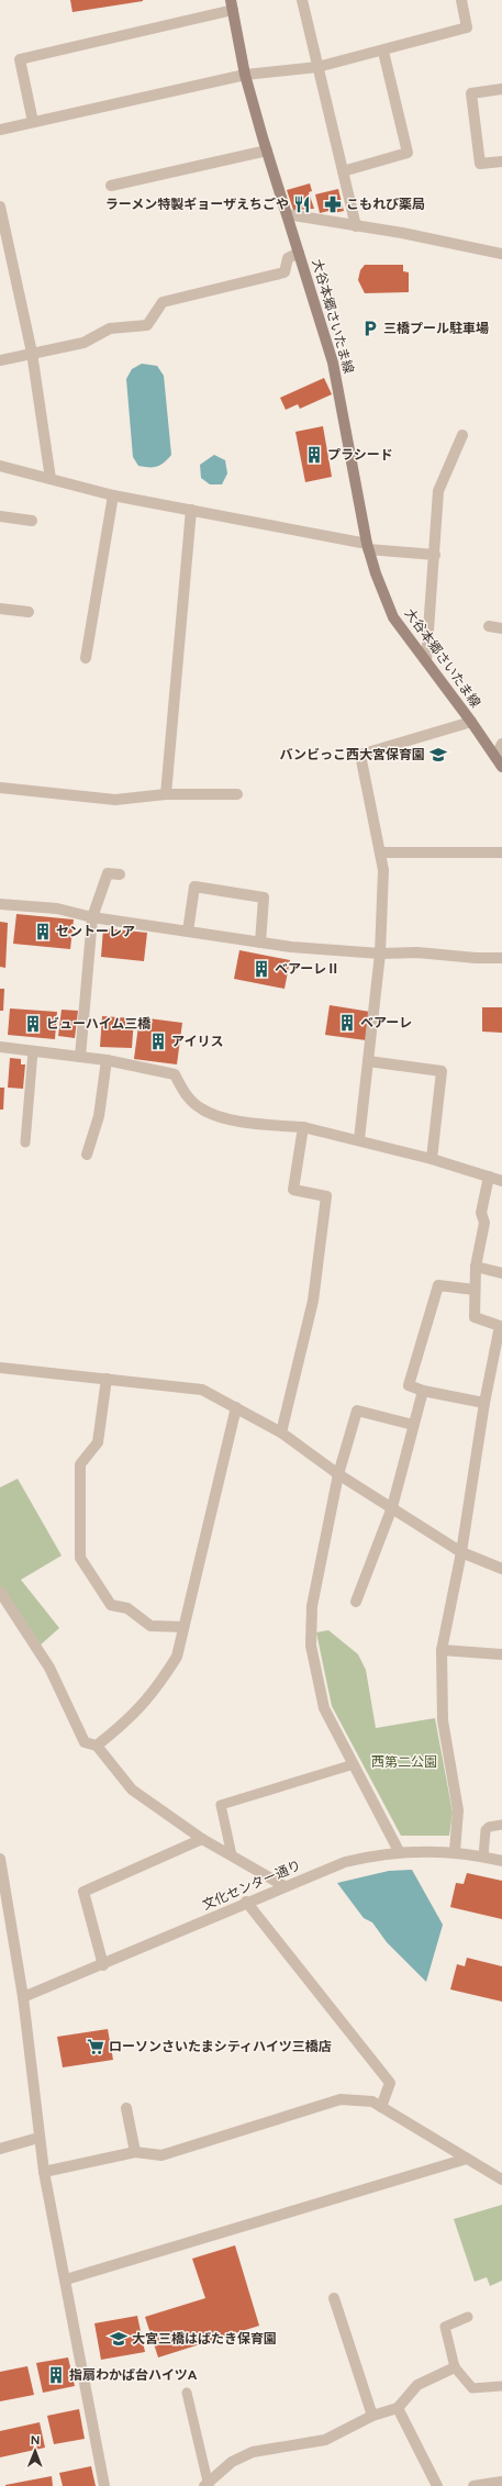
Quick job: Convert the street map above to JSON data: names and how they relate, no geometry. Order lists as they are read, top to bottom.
{
  "streets": {
    "main road": ["大谷本郷さいたま線"],
    "street": ["文化センター通り"]
  },
  "parks": ["西第二公園"],
  "places": {
    "restaurant": ["ラーメン特製ギョーザえちごや"],
    "pharmacy": ["こもれび薬局"],
    "parking": ["三橋プール駐車場"],
    "building": [
      "プラシード",
      "セントーレア",
      "ベアーレⅡ",
      "ベアーレ",
      "ビューハイム三橋",
      "アイリス",
      "指扇わかば台ハイツA"
    ],
    "school or university": ["バンビっこ西大宮保育園", "大宮三橋はばたき保育園"],
    "supermarket": ["ローソンさいたまシティハイツ三橋店"]
  },
  "north": "top"
}
